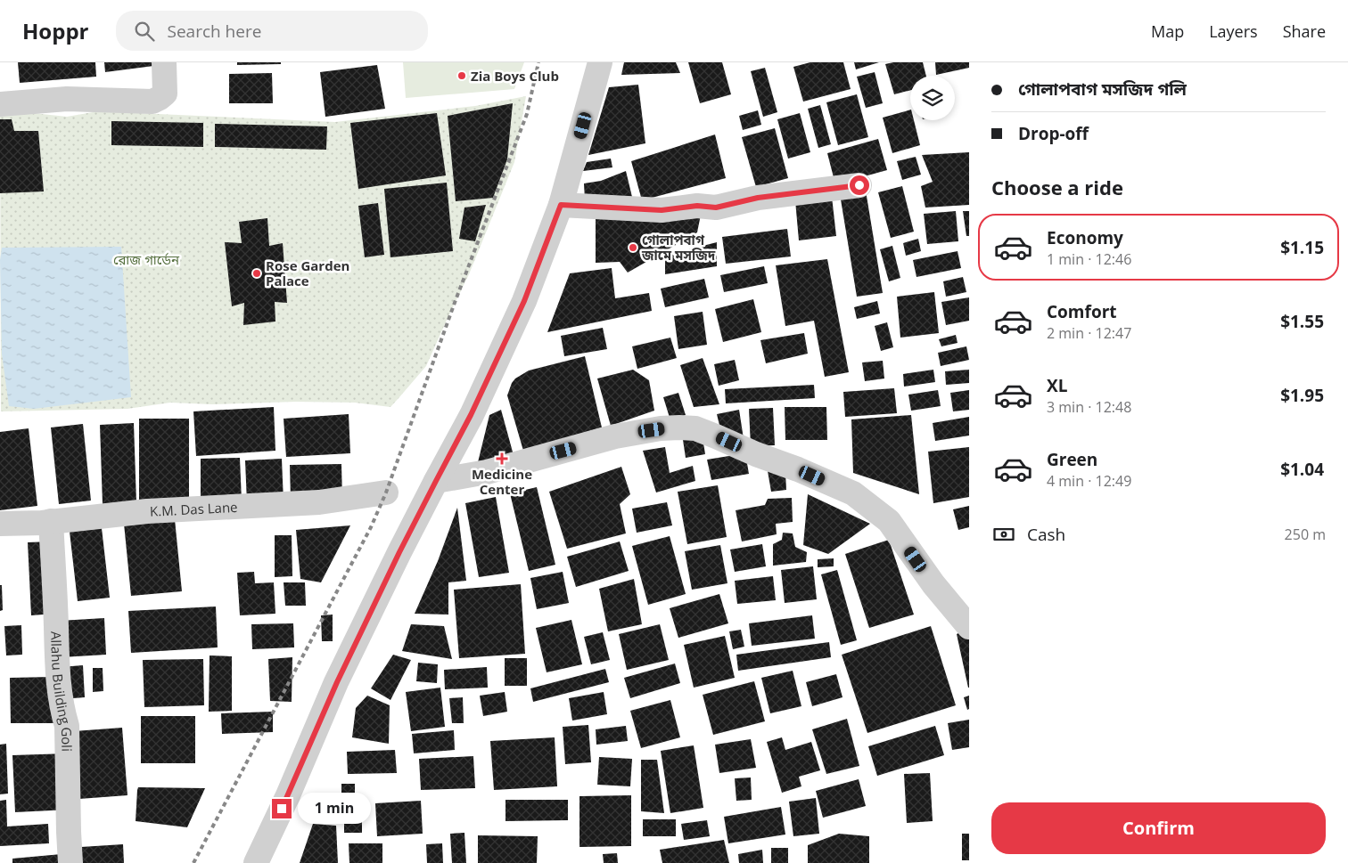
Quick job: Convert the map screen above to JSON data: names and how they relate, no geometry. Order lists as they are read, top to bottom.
{
  "streets": {
    "street": ["K.M. Das Lane", "Allahu Building Goli"]
  },
  "crossings": [
    ["K.M. Das Lane", "Allahu Building Goli"]
  ],
  "parks": ["রোজ গার্ডেন"],
  "places": {
    "other": ["Zia Boys Club", "গোলাপবাগ জামে মসজিদ", "Rose Garden Palace"],
    "health": ["Medicine Center"]
  },
  "page": {
    "header": "Hoppr",
    "search": "Search here",
    "nav": ["Map", "Layers", "Share"],
    "banner": ["গোলাপবাগ মসজিদ গলি", "Drop-off"],
    "heading": "Choose a ride",
    "list": [
      {
        "name": "Economy",
        "note": "1 min · 12:46",
        "value": "$1.15"
      },
      {
        "name": "Comfort",
        "note": "2 min · 12:47",
        "value": "$1.55"
      },
      {
        "name": "XL",
        "note": "3 min · 12:48",
        "value": "$1.95"
      },
      {
        "name": "Green",
        "note": "4 min · 12:49",
        "value": "$1.04"
      }
    ],
    "pay": ["Cash", "250 m"],
    "bubble": "1 min",
    "buttons": "Confirm"
  }
}
